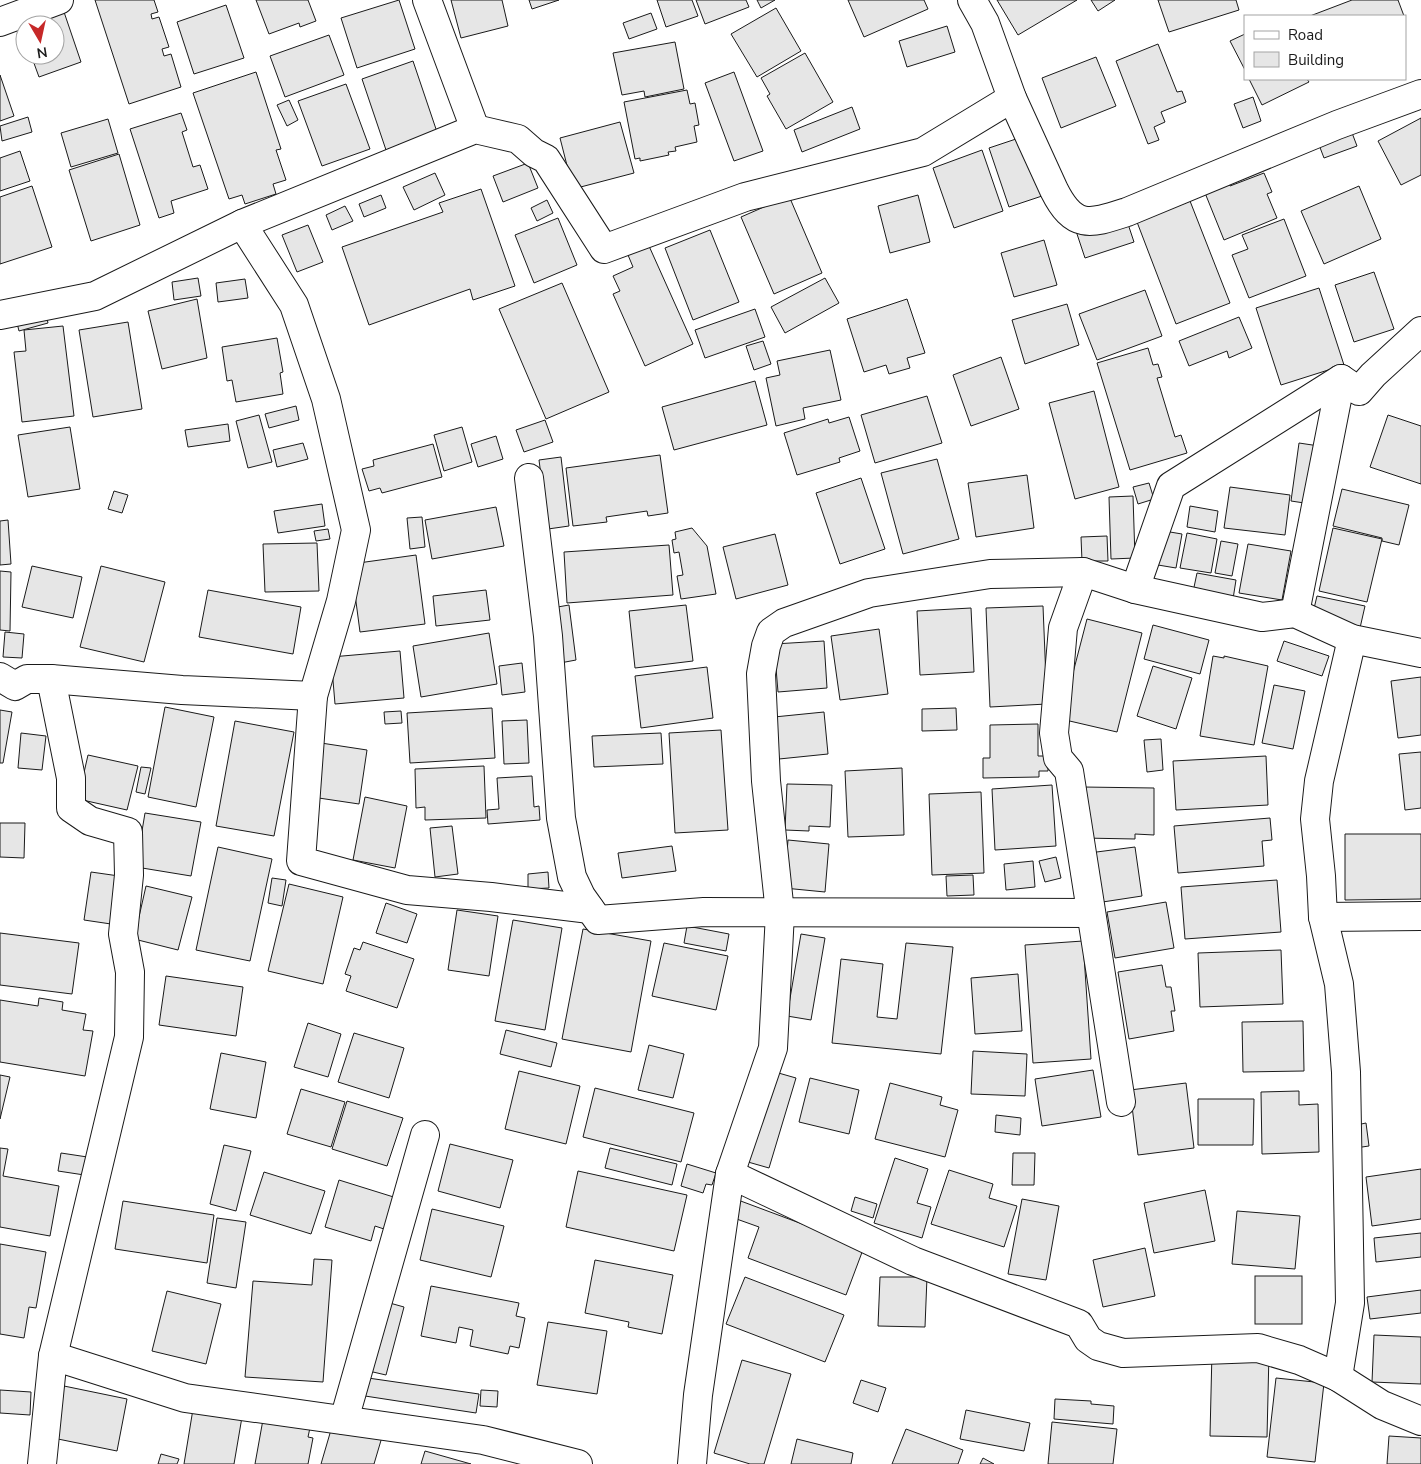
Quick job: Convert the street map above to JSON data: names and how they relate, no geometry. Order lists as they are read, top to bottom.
{
  "legend": ["Road", "Building"],
  "north": "bottom"
}
